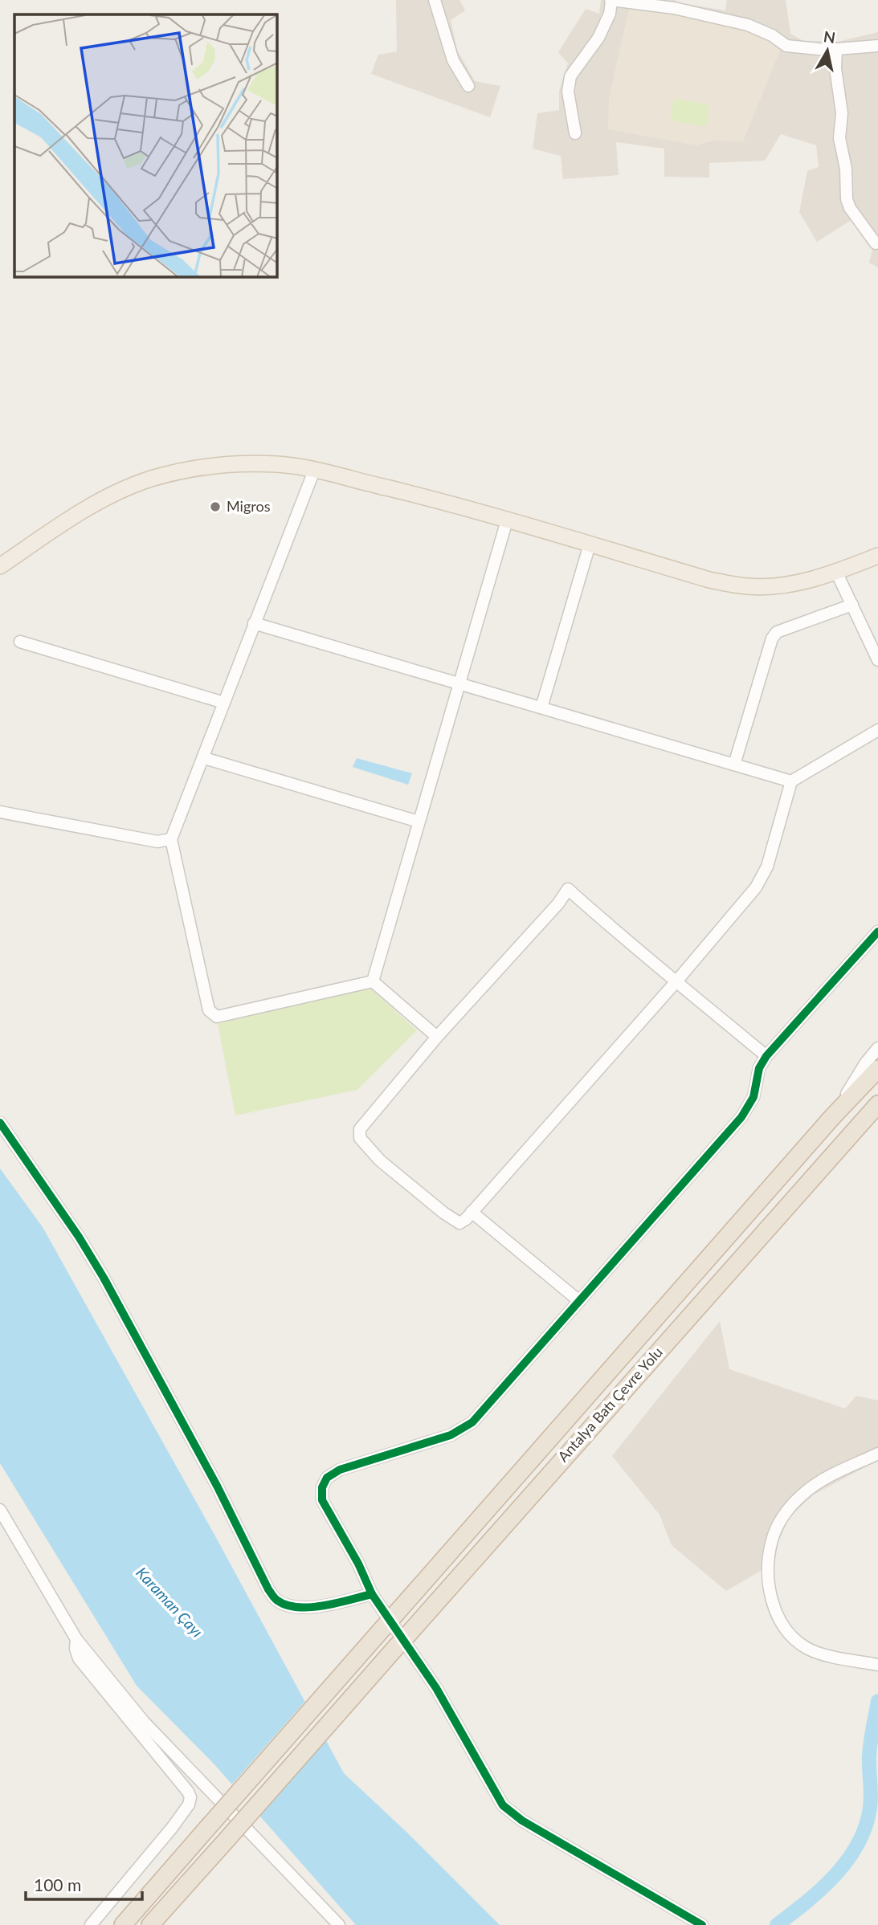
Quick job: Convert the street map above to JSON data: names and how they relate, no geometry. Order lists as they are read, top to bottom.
{
  "streets": {
    "highway": ["Antalya Batı Çevre Yolu"]
  },
  "water": ["Karaman Çayı"],
  "places": ["Migros"],
  "scale_bar": "100 m",
  "north": "top"
}
